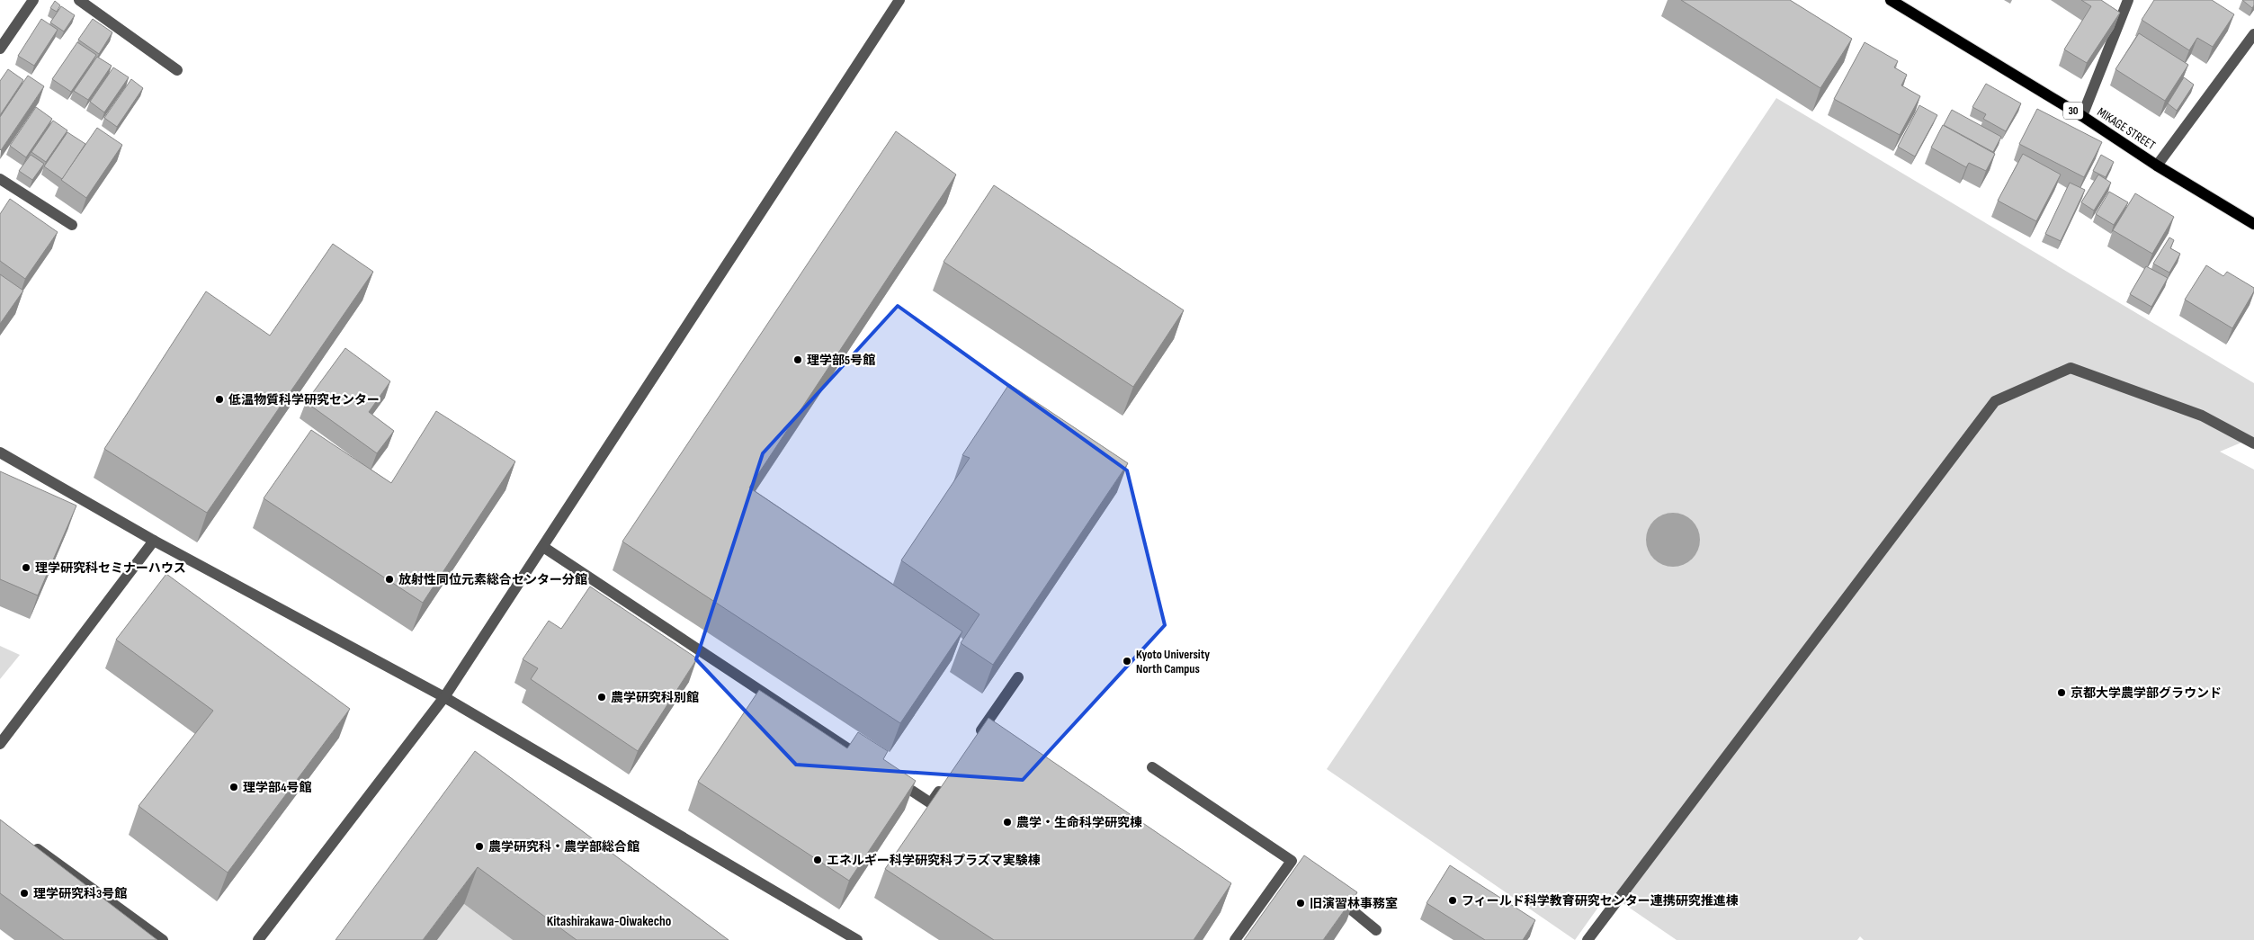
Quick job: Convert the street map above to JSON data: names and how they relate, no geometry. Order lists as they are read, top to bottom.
{
  "streets": {
    "main road": ["30", "MIKAGE STREET"]
  },
  "districts": ["Kitashirakawa-Oiwakecho"],
  "places": [
    "理学部5号館",
    "低温物質科学研究センター",
    "理学研究科セミナーハウス",
    "放射性同位元素総合センター分館",
    "Kyoto University North Campus",
    "京都大学農学部グラウンド",
    "農学研究科別館",
    "理学部4号館",
    "農学・生命科学研究棟",
    "農学研究科・農学部総合館",
    "エネルギー科学研究科プラズマ実験棟",
    "理学研究科3号館",
    "フィールド科学教育研究センター連携研究推進棟",
    "旧演習林事務室"
  ]
}
